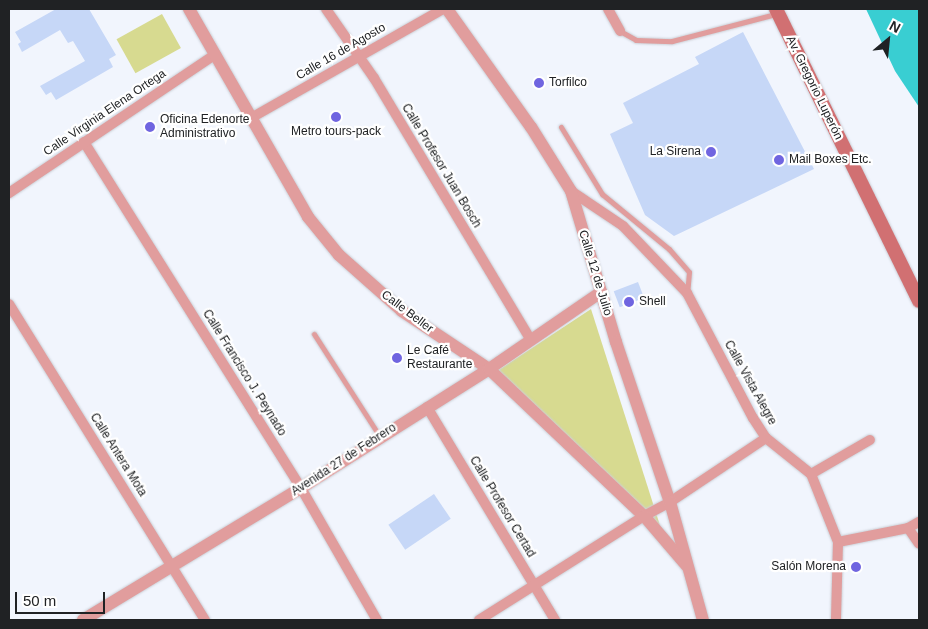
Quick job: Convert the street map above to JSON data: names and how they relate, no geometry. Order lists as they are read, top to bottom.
{
  "streets": {
    "main road": ["Av. Gregorio Luperón"],
    "street": [
      "Calle 16 de Agosto",
      "Calle Virginia Elena Ortega",
      "Calle Profesor Juan Bosch",
      "Calle 12 de Julio",
      "Calle Beller",
      "Calle Francisco J. Peynado",
      "Calle Vista Alegre",
      "Calle Antera Mota",
      "Avenida 27 de Febrero",
      "Calle Profesor Certad"
    ]
  },
  "crossings": [
    ["Calle 16 de Agosto", "Calle Profesor Juan Bosch"],
    ["Calle 16 de Agosto", "Calle Beller"],
    ["Calle Virginia Elena Ortega", "Calle Beller"],
    ["Calle Virginia Elena Ortega", "Calle Francisco J. Peynado"],
    ["Calle Profesor Juan Bosch", "Avenida 27 de Febrero"],
    ["Calle 12 de Julio", "Calle Beller"],
    ["Calle 12 de Julio", "Calle Vista Alegre"],
    ["Calle 12 de Julio", "Avenida 27 de Febrero"],
    ["Calle Beller", "Avenida 27 de Febrero"],
    ["Calle Francisco J. Peynado", "Avenida 27 de Febrero"],
    ["Calle Antera Mota", "Avenida 27 de Febrero"],
    ["Avenida 27 de Febrero", "Calle Profesor Certad"]
  ],
  "places": [
    "Torfilco",
    "Metro tours-pack",
    "Oficina Edenorte Administrativo",
    "La Sirena",
    "Mail Boxes Etc.",
    "Shell",
    "Le Café Restaurante",
    "Salón Morena"
  ],
  "scale_bar": "50 m",
  "north": "top right"
}
